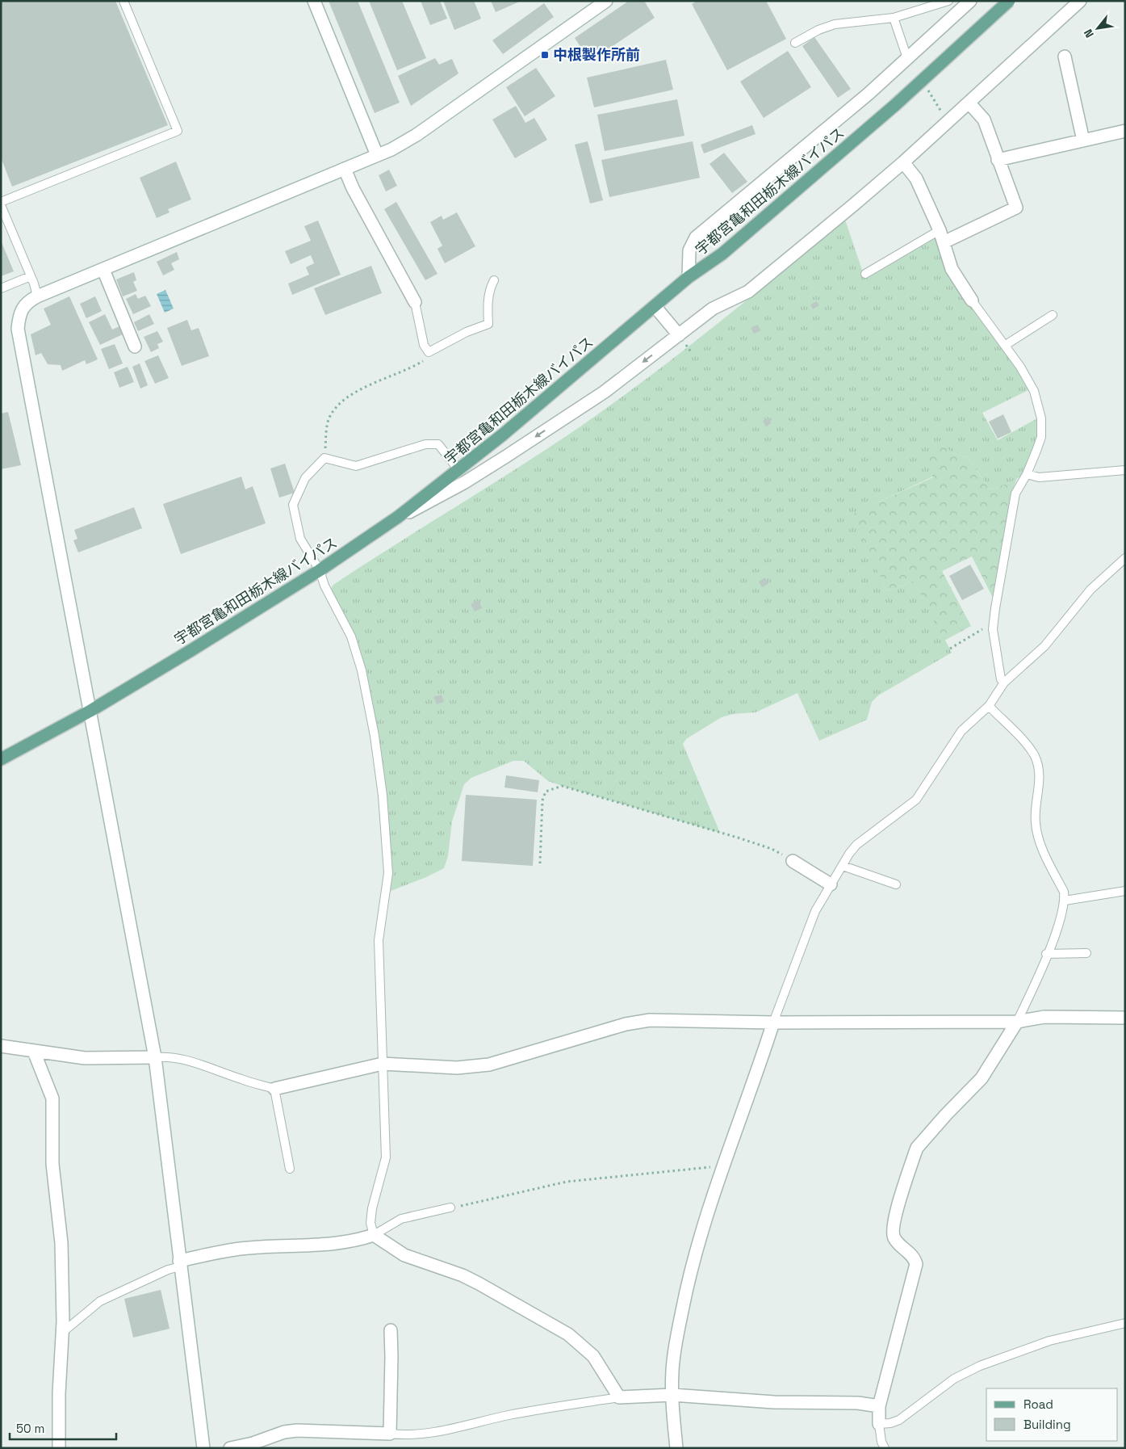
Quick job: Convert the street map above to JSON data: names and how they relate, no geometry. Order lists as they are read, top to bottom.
{
  "streets": {
    "main road": ["宇都宮亀和田栃木線バイパス"]
  },
  "places": {
    "transit": ["中根製作所前"]
  },
  "legend": ["Road", "Building"],
  "scale_bar": "50 m",
  "north": "bottom left"
}
